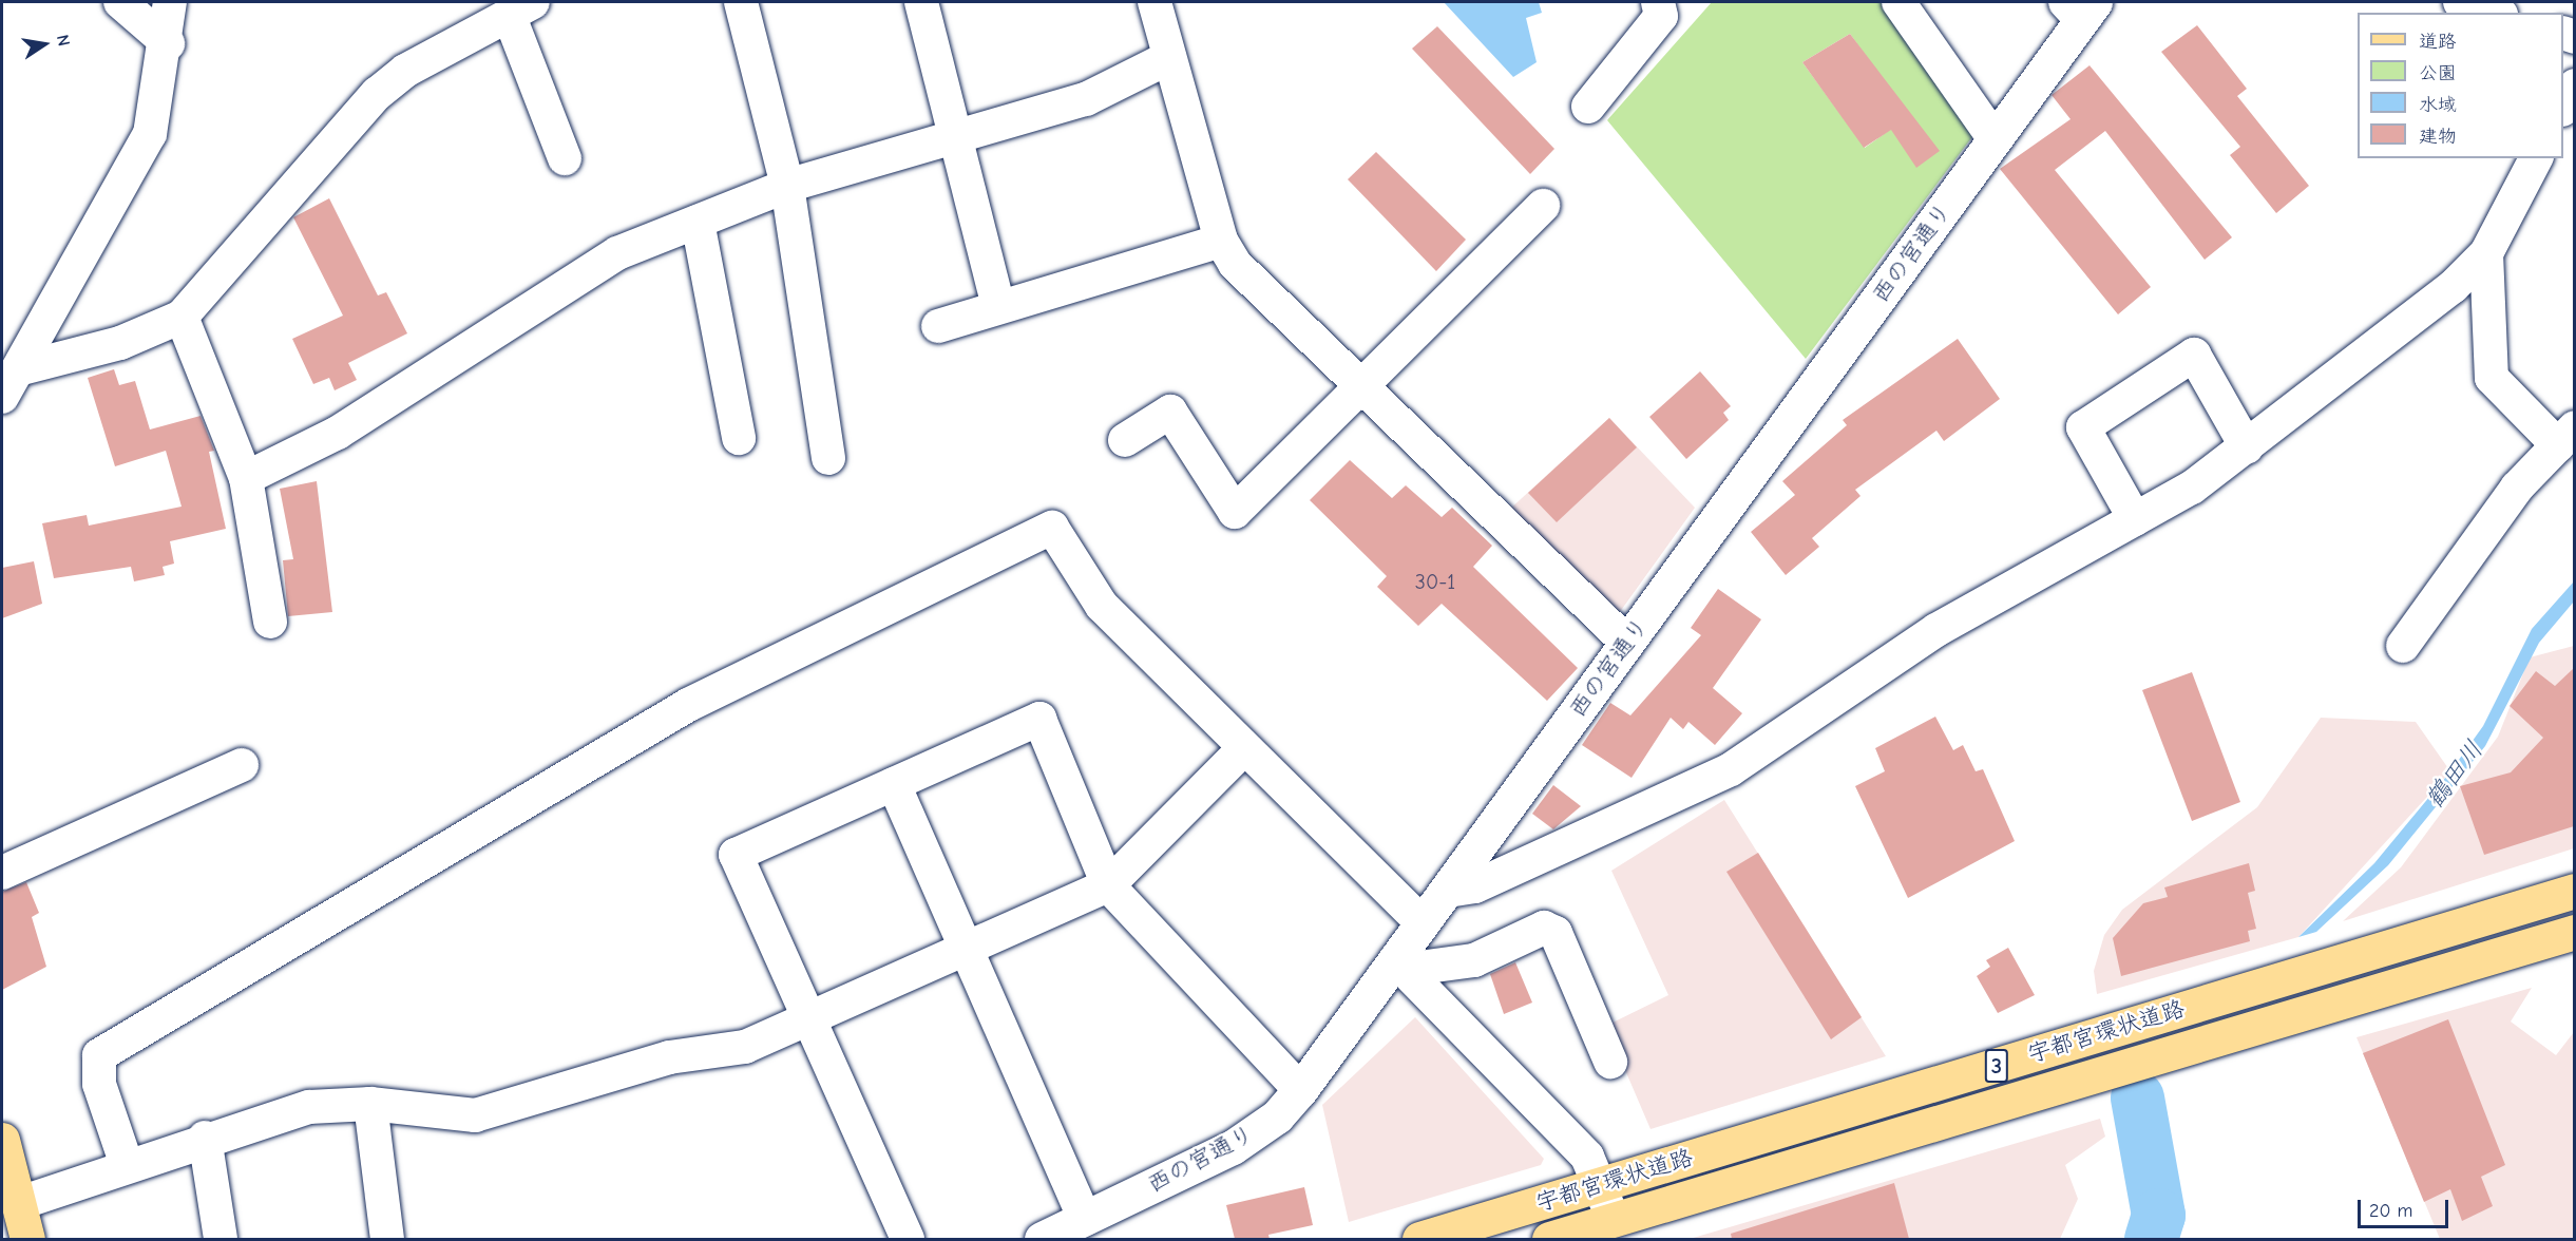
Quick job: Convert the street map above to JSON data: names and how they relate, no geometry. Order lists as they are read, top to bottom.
{
  "streets": {
    "main road": ["宇都宮環状道路", "3"],
    "street": ["西の宮通り"]
  },
  "water": ["鶴田川"],
  "house_numbers": ["30-1"],
  "legend": [
    "道路",
    "公園",
    "水域",
    "建物"
  ],
  "scale_bar": "20 m",
  "north": "right"
}
